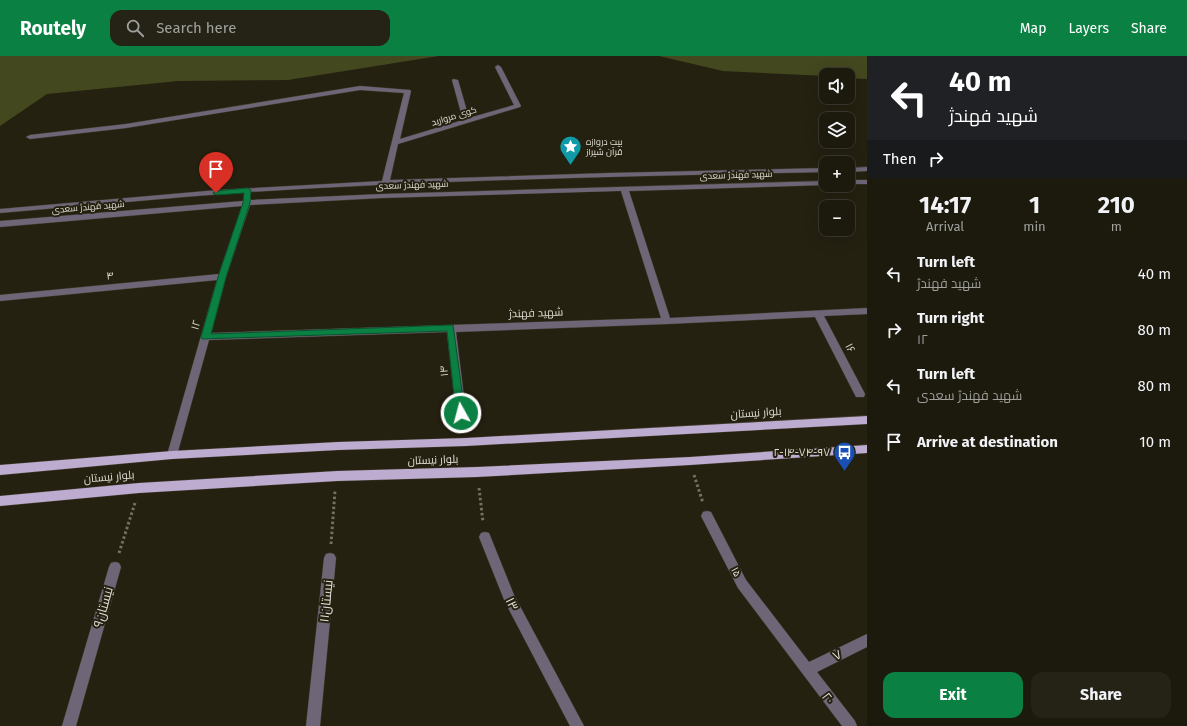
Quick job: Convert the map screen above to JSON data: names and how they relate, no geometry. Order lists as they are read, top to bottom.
{
  "streets": {
    "main road": ["بلوار نیستان"],
    "street": [
      "کوی مروارید",
      "شهید فهندژ سعدی",
      "۴",
      "شهید فهندژ",
      "۱۲",
      "۱۶",
      "۱۴",
      "۱۵",
      "۱۱نیستان",
      "۱۳",
      "۹نیستان",
      "۷",
      "۲۰"
    ]
  },
  "crossings": [
    ["شهید فهندژ سعدی", "۱۲"],
    ["۴", "۱۲"],
    ["شهید فهندژ", "۱۲"],
    ["شهید فهندژ", "۱۶"],
    ["شهید فهندژ", "۱۴"],
    ["۱۲", "بلوار نیستان"],
    ["۱۵", "۷"],
    ["۱۵", "۲۰"],
    ["۷", "۲۰"]
  ],
  "places": {
    "place": ["بیت دروازه قرآن شیراز"],
    "bus stop": ["۲-۱۴-۷۴-۹۷"]
  },
  "page": {
    "header": "Routely",
    "search": "Search here",
    "nav": ["Map", "Layers", "Share"],
    "turn": ["40 m", "شهید فهندژ"],
    "map_buttons": ["+", "−"],
    "then": "Then",
    "eta": [
      "14:17",
      "Arrival",
      "1",
      "min",
      "210",
      "m"
    ],
    "list": [
      {
        "name": "Turn left",
        "note": "شهید فهندژ",
        "value": "40 m"
      },
      {
        "name": "Turn right",
        "note": "۱۲",
        "value": "80 m"
      },
      {
        "name": "Turn left",
        "note": "شهید فهندژ سعدی",
        "value": "80 m"
      },
      {
        "name": "Arrive at destination",
        "value": "10 m"
      }
    ],
    "buttons": ["Exit", "Share"]
  }
}
